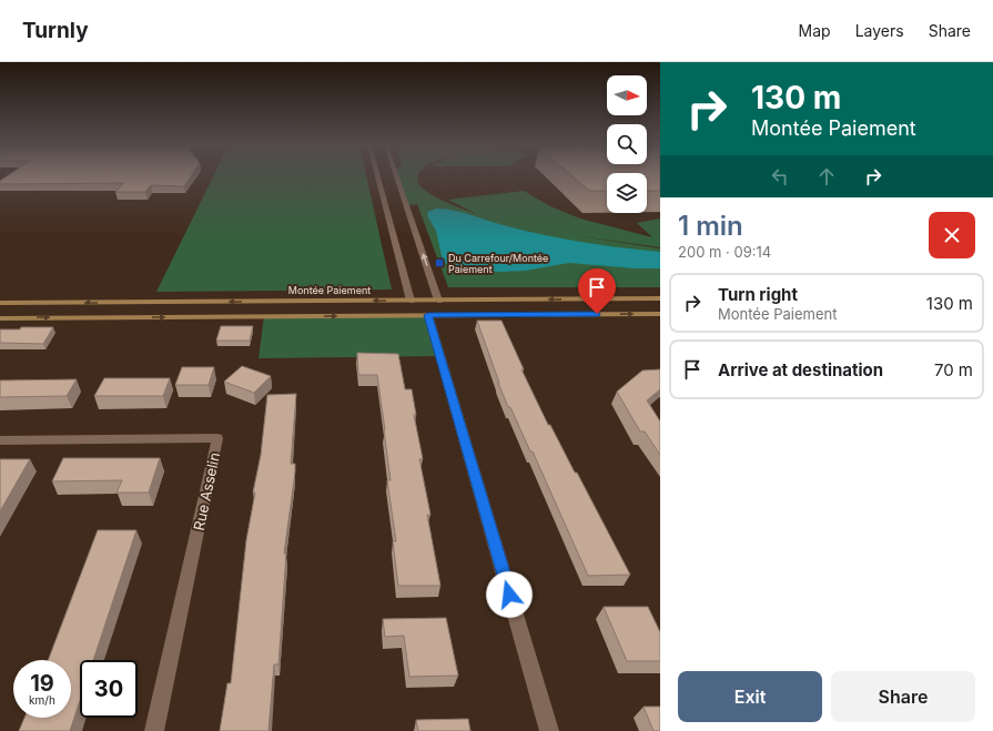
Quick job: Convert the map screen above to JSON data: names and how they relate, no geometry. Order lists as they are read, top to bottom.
{
  "streets": {
    "main road": ["Montée Paiement"],
    "street": ["Rue Asselin"]
  },
  "places": {
    "transit": ["Du Carrefour/Montée Paiement"]
  },
  "north": "right",
  "page": {
    "header": "Turnly",
    "nav": ["Map", "Layers", "Share"],
    "turn": ["130 m", "Montée Paiement"],
    "heading": ["1 min", "200 m · 09:14"],
    "list": [
      {
        "name": "Turn right",
        "note": "Montée Paiement",
        "value": "130 m"
      },
      {
        "name": "Arrive at destination",
        "value": "70 m"
      }
    ],
    "speed": "19 km/h",
    "limit": "30",
    "buttons": ["Exit", "Share"]
  }
}
